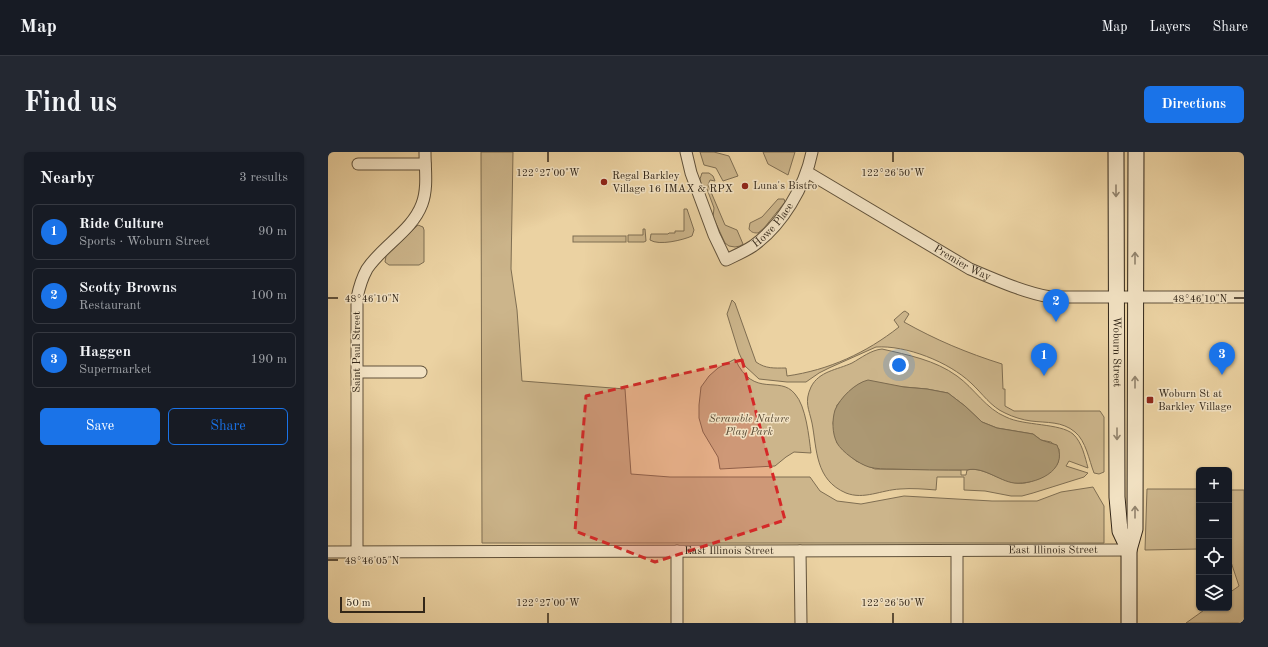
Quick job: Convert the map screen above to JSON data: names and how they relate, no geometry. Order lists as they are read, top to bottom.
{
  "streets": {
    "main road": ["Woburn Street"],
    "street": [
      "Howe Place",
      "Premier Way",
      "Saint Paul Street",
      "East Illinois Street"
    ]
  },
  "crossings": [
    ["Howe Place", "Premier Way"],
    ["Premier Way", "Woburn Street"],
    ["Saint Paul Street", "East Illinois Street"],
    ["Woburn Street", "East Illinois Street"]
  ],
  "parks": ["Scramble Nature Play Park"],
  "places": {
    "other": ["Regal Barkley Village 16 IMAX & RPX", "Luna's Bistro"],
    "transit": ["Woburn St at Barkley Village"]
  },
  "scale_bar": "50 m",
  "page": {
    "header": "Map",
    "nav": ["Map", "Layers", "Share"],
    "buttons": [
      "Directions",
      ["Save", "Share"]
    ],
    "title": "Find us",
    "heading": ["Nearby", "3 results"],
    "list": [
      {
        "mark": "1",
        "name": "Ride Culture",
        "note": "Sports · Woburn Street",
        "value": "90 m"
      },
      {
        "mark": "2",
        "name": "Scotty Browns",
        "note": "Restaurant",
        "value": "100 m"
      },
      {
        "mark": "3",
        "name": "Haggen",
        "note": "Supermarket",
        "value": "190 m"
      }
    ],
    "pins": ["2", "3", "1"],
    "map_buttons": ["+", "−"],
    "scale": "50 m"
  },
  "coordinates": [
    "122°27'00\"W",
    "122°26'50\"W",
    "48°46'10\"N",
    "48°46'05\"N"
  ]
}
